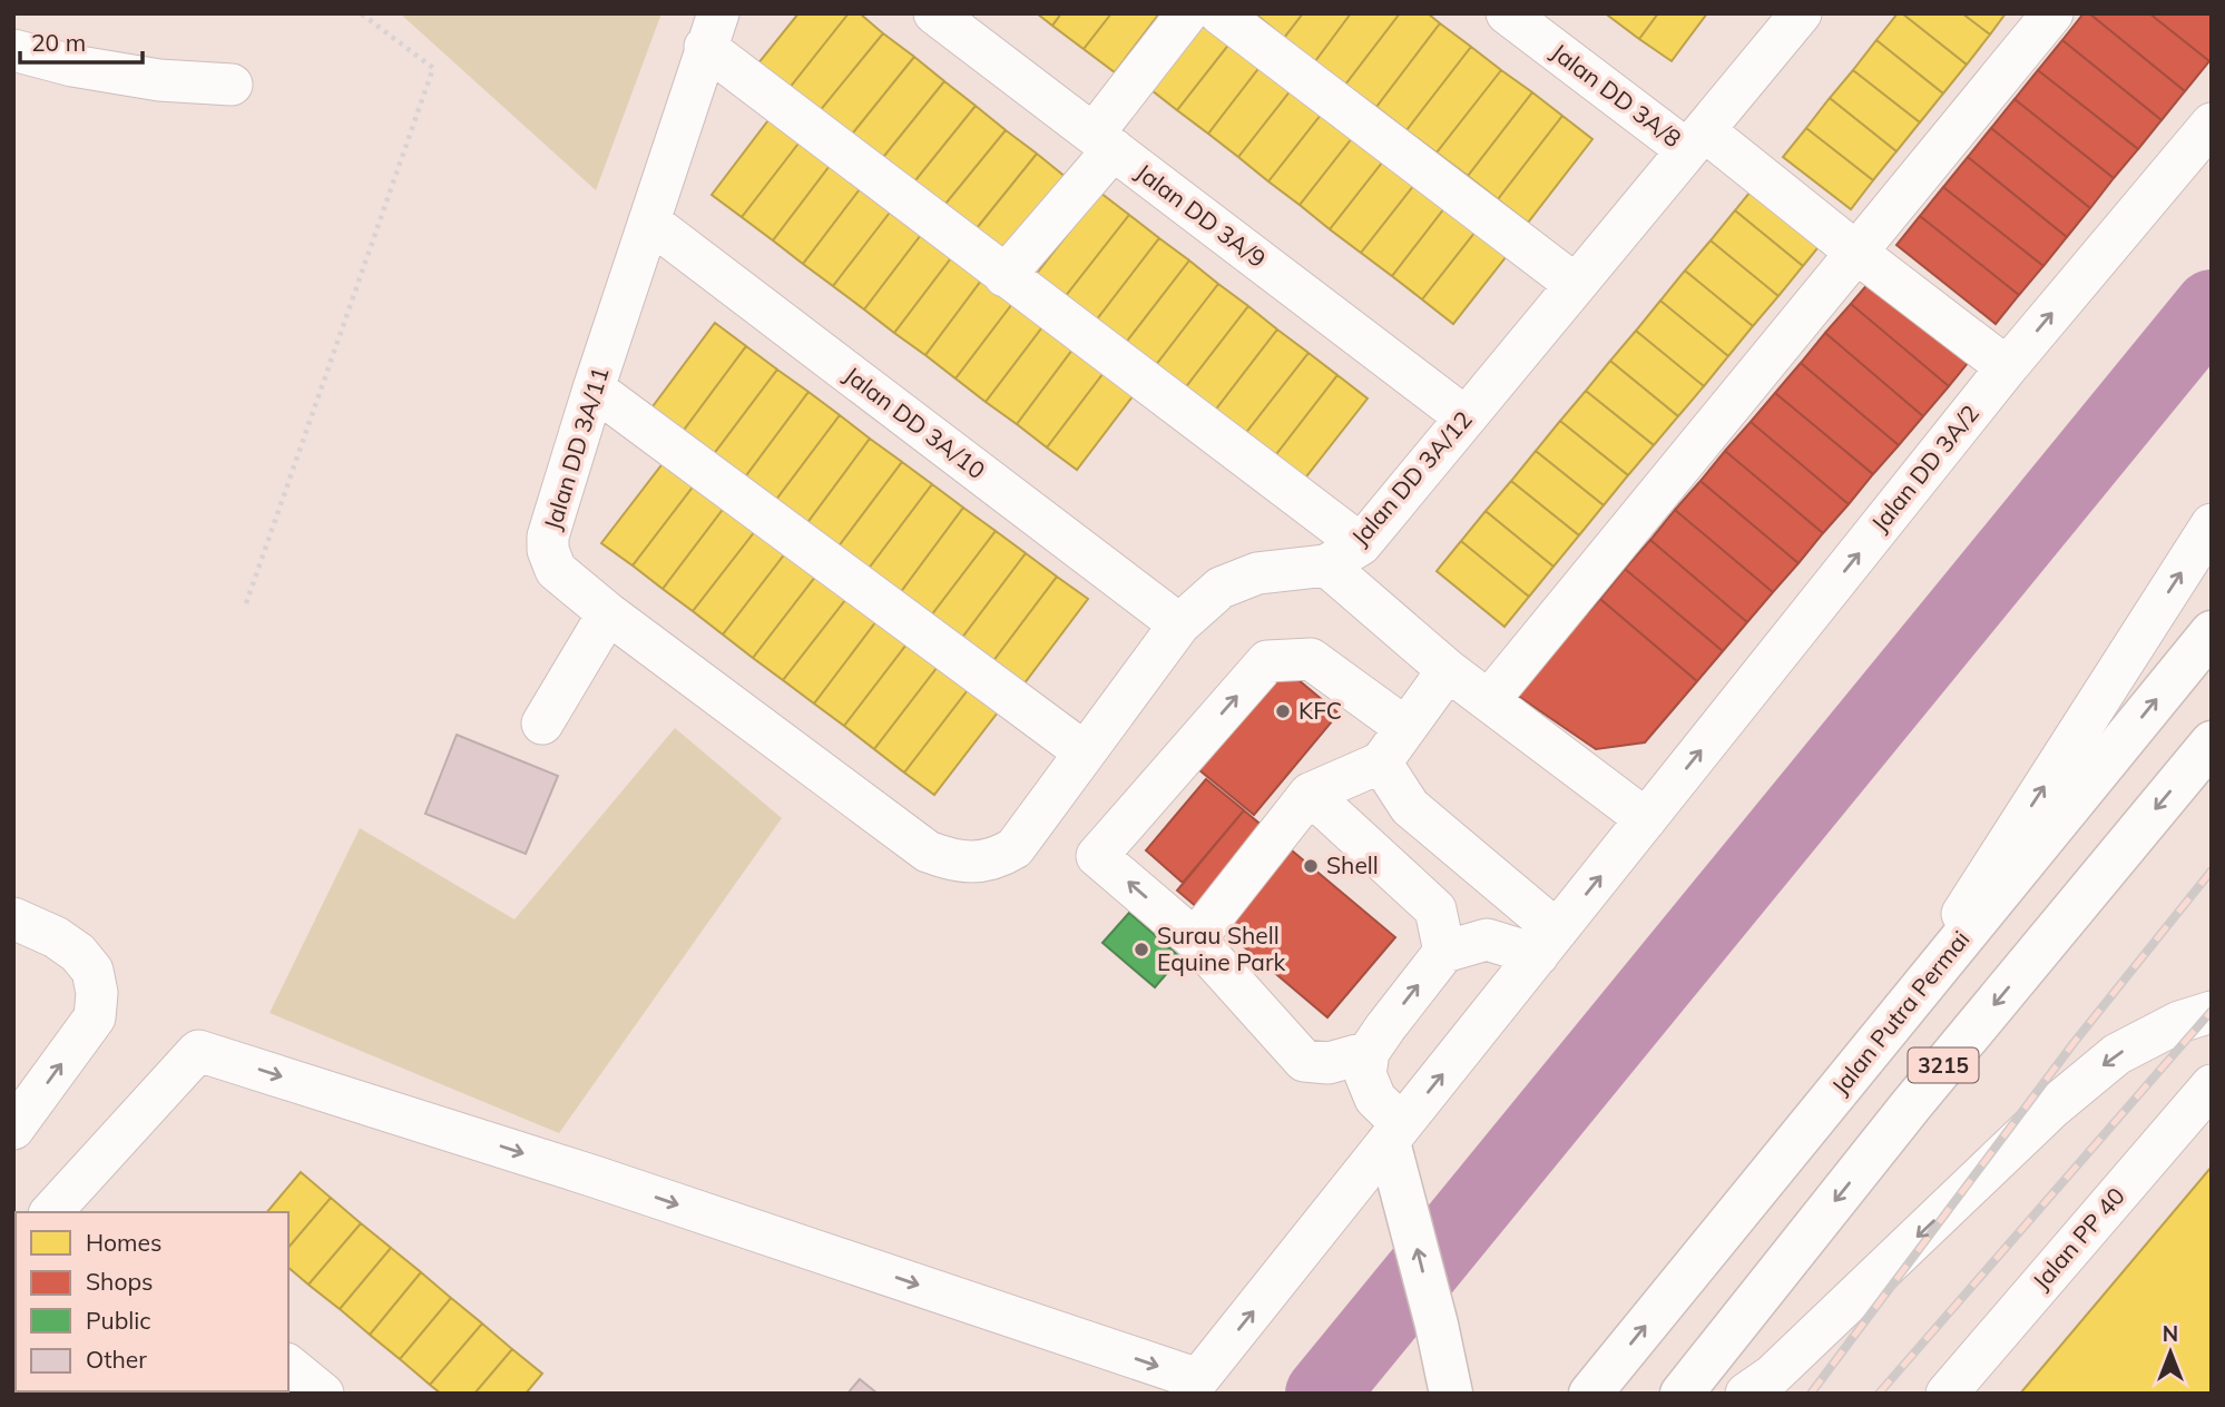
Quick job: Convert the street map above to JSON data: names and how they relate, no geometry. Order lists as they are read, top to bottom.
{
  "streets": {
    "main road": ["Jalan Putra Permai", "3215"],
    "street": [
      "Jalan DD 3A/8",
      "Jalan DD 3A/9",
      "Jalan DD 3A/10",
      "Jalan DD 3A/11",
      "Jalan DD 3A/2",
      "Jalan DD 3A/12",
      "Jalan PP 40"
    ]
  },
  "crossings": [
    ["Jalan DD 3A/8", "Jalan DD 3A/2"],
    ["Jalan DD 3A/8", "Jalan DD 3A/12"],
    ["Jalan DD 3A/9", "Jalan DD 3A/12"],
    ["Jalan DD 3A/10", "Jalan DD 3A/11"],
    ["Jalan DD 3A/10", "Jalan DD 3A/12"],
    ["Jalan DD 3A/11", "Jalan DD 3A/12"]
  ],
  "places": ["KFC", "Shell", "Surau Shell Equine Park"],
  "legend": [
    "Homes",
    "Shops",
    "Public",
    "Other"
  ],
  "scale_bar": "20 m",
  "north": "top"
}
